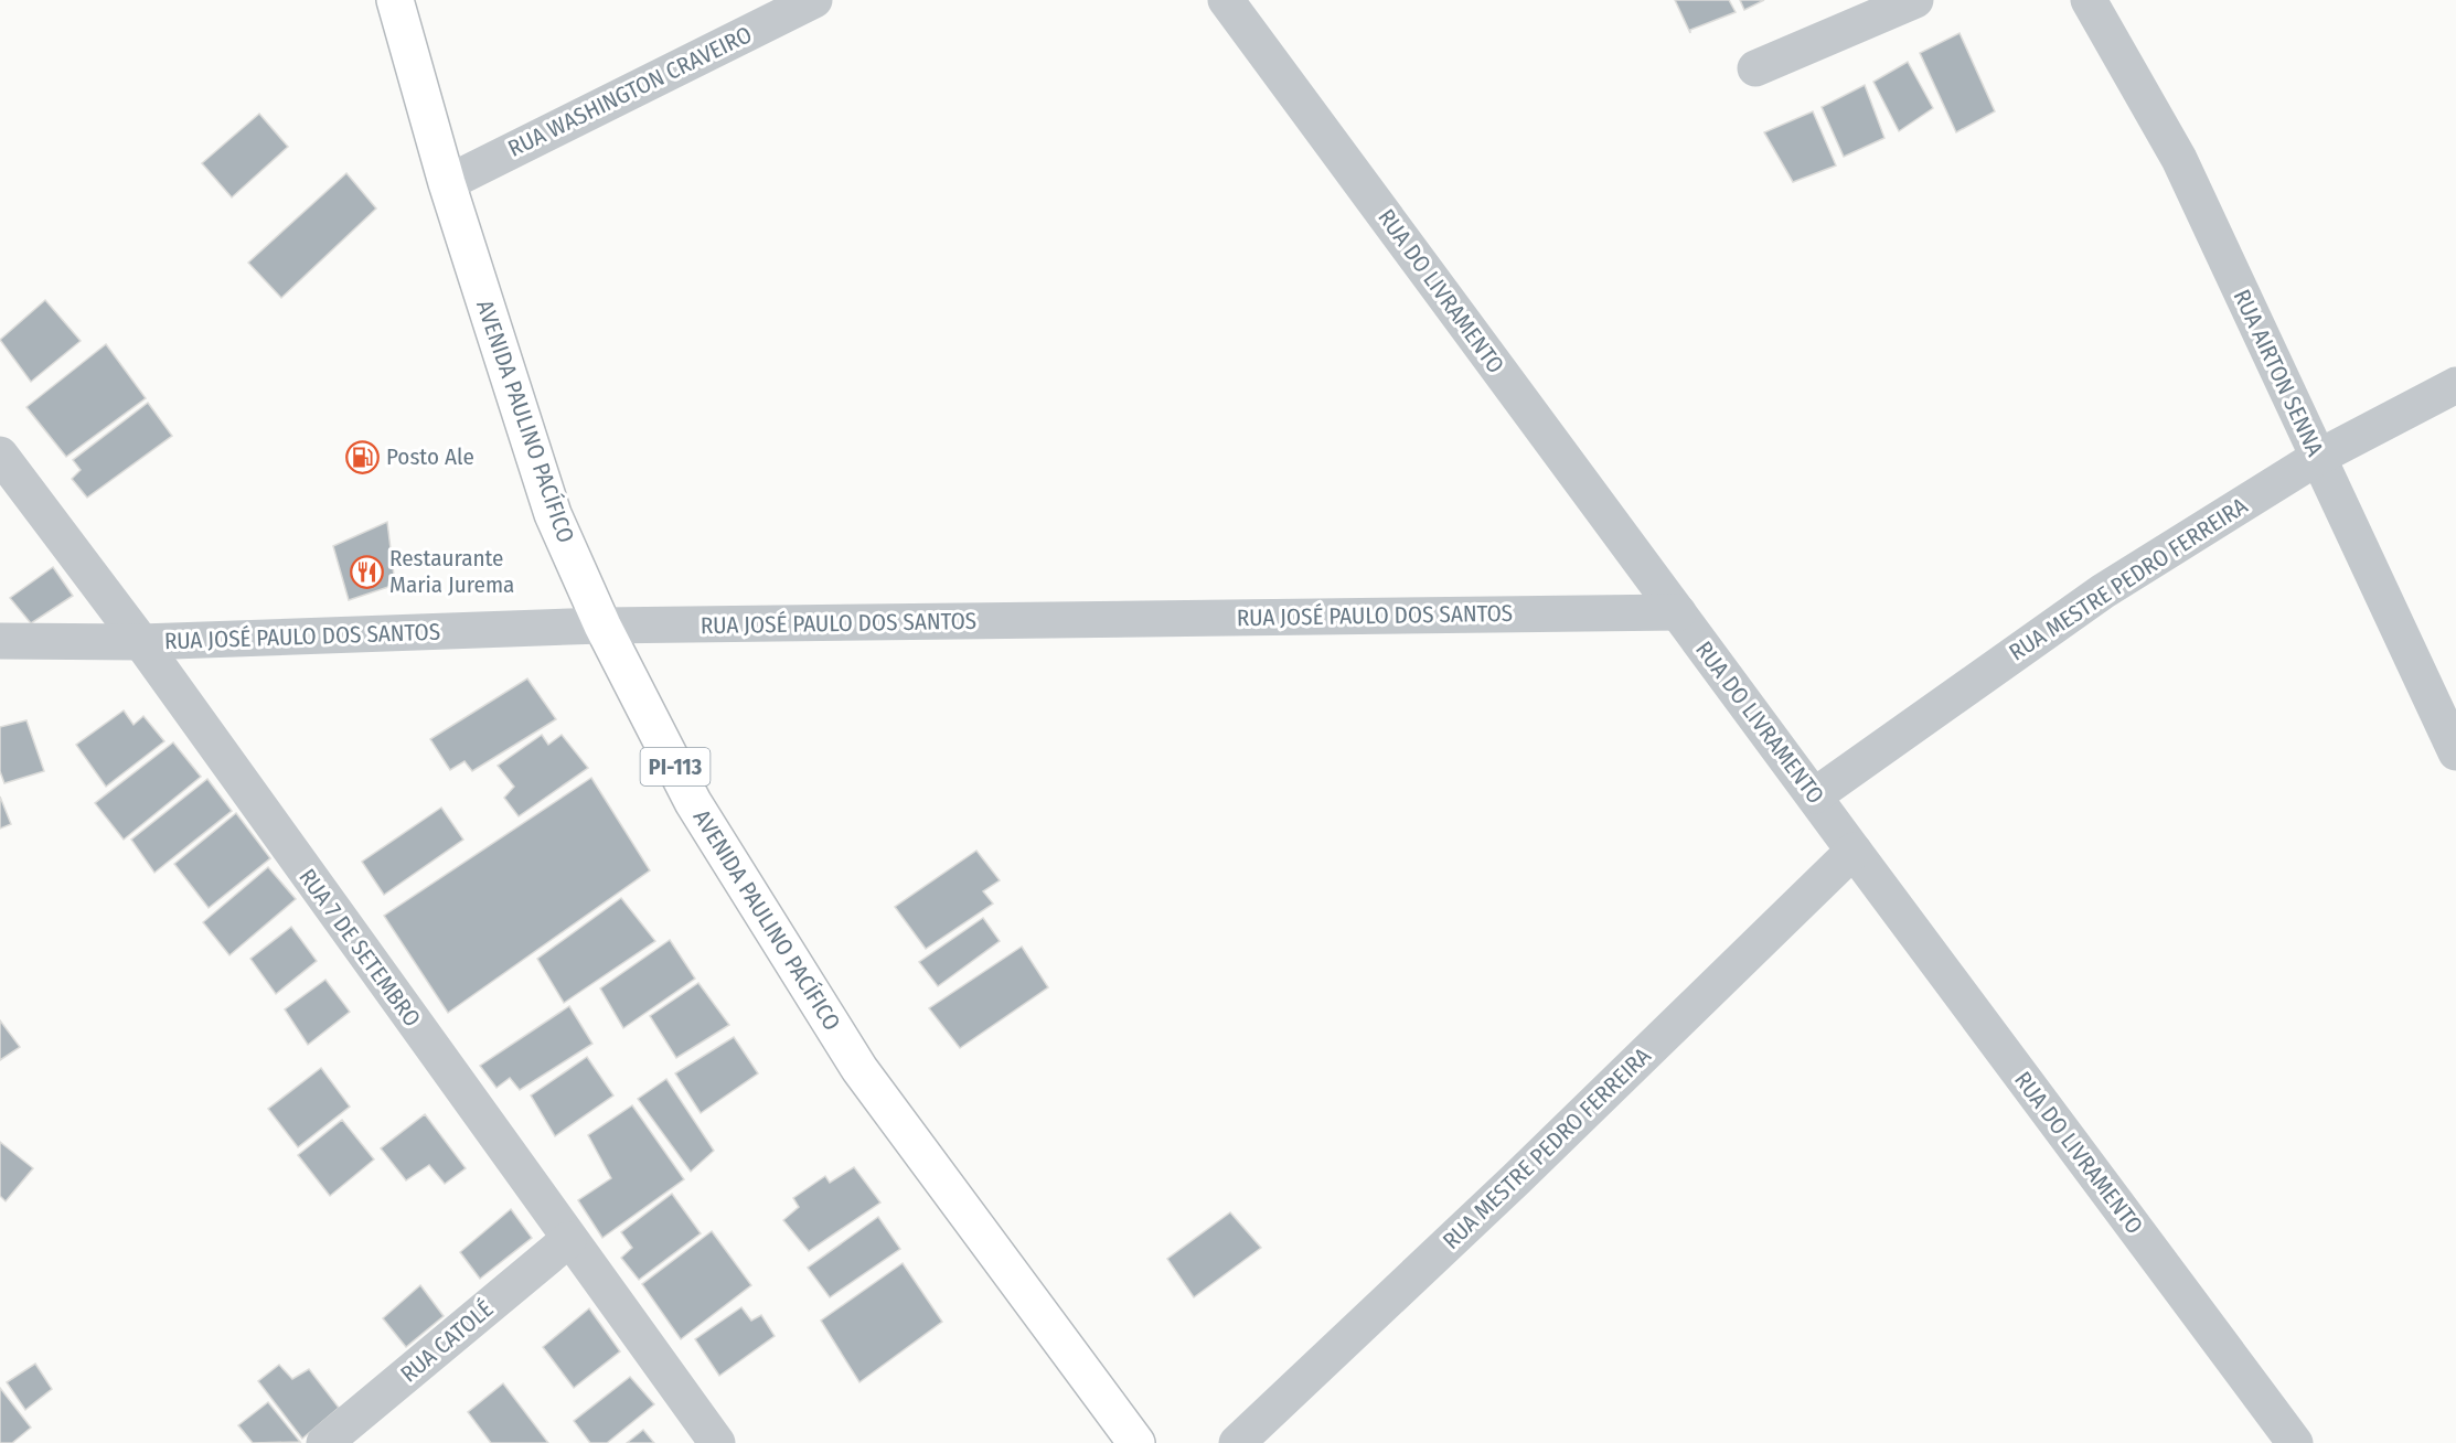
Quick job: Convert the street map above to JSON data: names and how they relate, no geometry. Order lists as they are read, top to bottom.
{
  "streets": {
    "main road": ["AVENIDA PAULINO PACÍFICO", "PI-113"],
    "street": [
      "RUA WASHINGTON CRAVEIRO",
      "RUA DO LIVRAMENTO",
      "RUA AIRTON SENNA",
      "RUA MESTRE PEDRO FERREIRA",
      "RUA JOSÉ PAULO DOS SANTOS",
      "RUA 7 DE SETEMBRO",
      "RUA CATOLÉ"
    ]
  },
  "crossings": [
    ["RUA WASHINGTON CRAVEIRO", "AVENIDA PAULINO PACÍFICO"],
    ["RUA DO LIVRAMENTO", "RUA MESTRE PEDRO FERREIRA"],
    ["RUA DO LIVRAMENTO", "RUA JOSÉ PAULO DOS SANTOS"],
    ["RUA AIRTON SENNA", "RUA MESTRE PEDRO FERREIRA"],
    ["AVENIDA PAULINO PACÍFICO", "RUA JOSÉ PAULO DOS SANTOS"],
    ["RUA JOSÉ PAULO DOS SANTOS", "RUA 7 DE SETEMBRO"],
    ["RUA 7 DE SETEMBRO", "RUA CATOLÉ"]
  ],
  "places": {
    "fuel station": ["Posto Ale"],
    "restaurant": ["Restaurante Maria Jurema"]
  }
}
